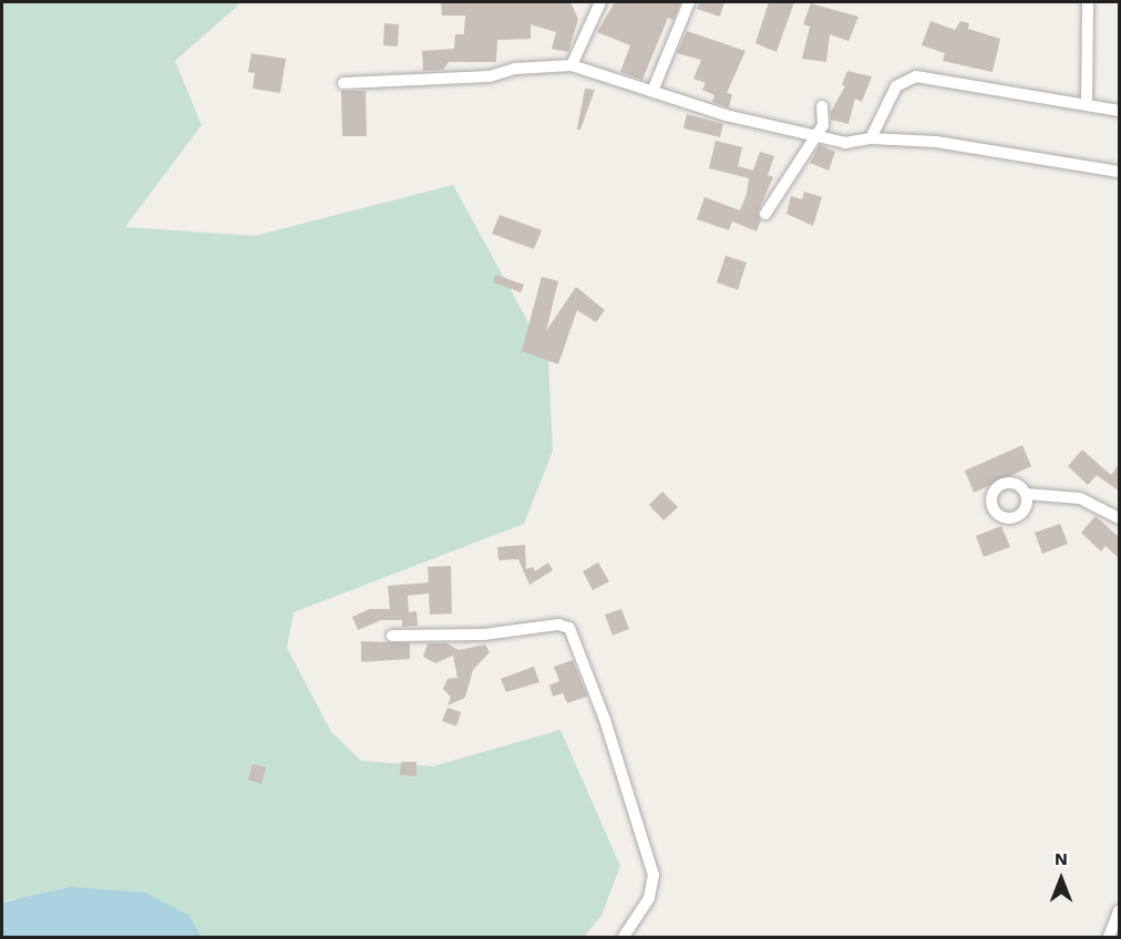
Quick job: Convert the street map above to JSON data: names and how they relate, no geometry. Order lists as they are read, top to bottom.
{
  "north": "top"
}
